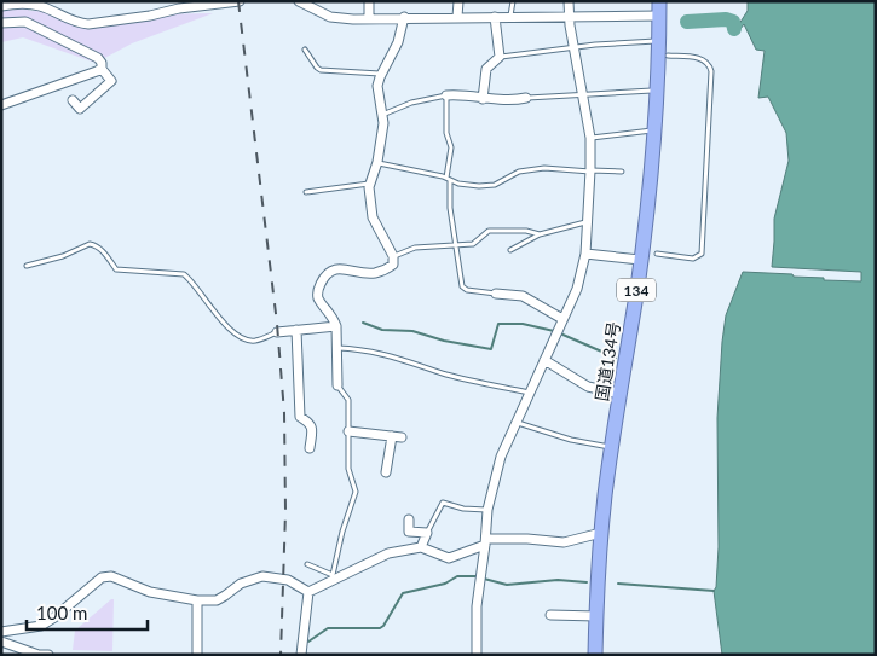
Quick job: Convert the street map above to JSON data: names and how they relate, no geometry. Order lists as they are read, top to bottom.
{
  "streets": {
    "highway": ["134", "国道134号"]
  },
  "scale_bar": "100 m"
}
